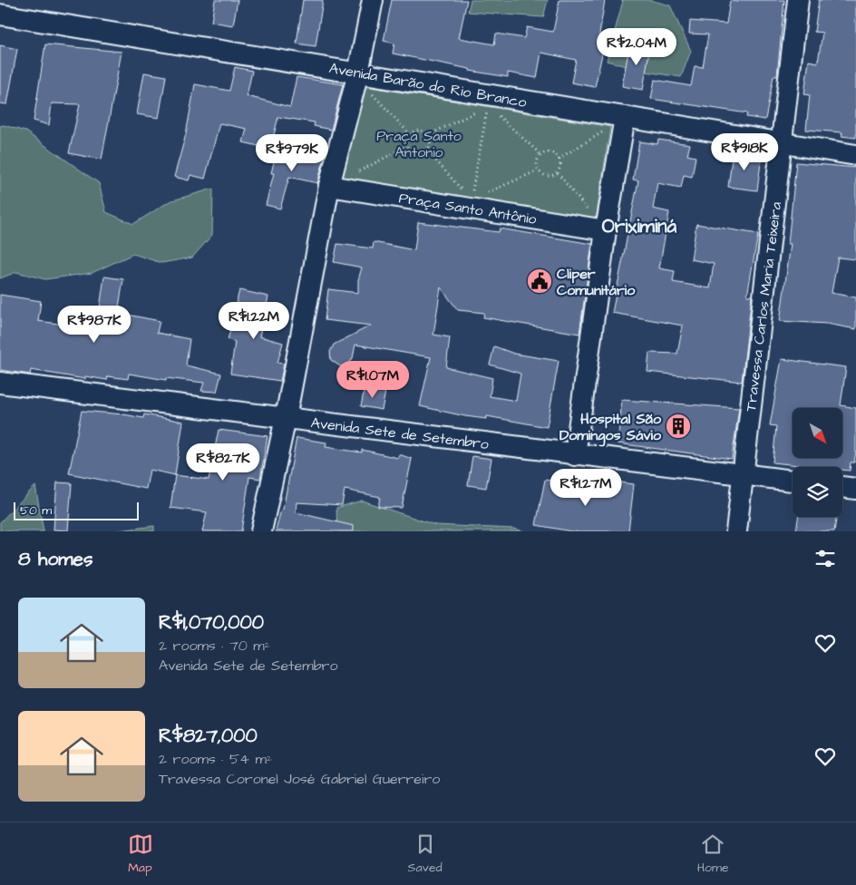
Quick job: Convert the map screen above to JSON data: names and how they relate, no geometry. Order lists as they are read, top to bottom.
{
  "streets": {
    "street": [
      "Avenida Barão do Rio Branco",
      "Praça Santo Antônio",
      "Travessa Carlos Maria Teixeira",
      "Avenida Sete de Setembro"
    ]
  },
  "crossings": [
    ["Avenida Barão do Rio Branco", "Travessa Carlos Maria Teixeira"],
    ["Travessa Carlos Maria Teixeira", "Avenida Sete de Setembro"]
  ],
  "districts": ["Oriximiná"],
  "parks": ["Praça Santo Antonio"],
  "places": {
    "public building": ["Cliper Comunitário"],
    "building": ["Hospital São Domingos Sávio"]
  },
  "scale_bar": "50 m",
  "north": "bottom right",
  "page": {
    "price": [
      "R$2.04M",
      "R$918K",
      "R$979K",
      "R$1.22M",
      "R$987K",
      "R$1.07M",
      "R$827K",
      "R$1.27M"
    ],
    "scale": "50 m",
    "heading": "8 homes",
    "list": [
      {
        "name": "R$1,070,000",
        "note": "2 rooms · 70 m² · Avenida Sete de Setembro"
      },
      {
        "name": "R$827,000",
        "note": "2 rooms · 54 m² · Travessa Coronel José Gabriel Guerreiro"
      }
    ],
    "tabs": ["Map", "Saved", "Home"]
  }
}
